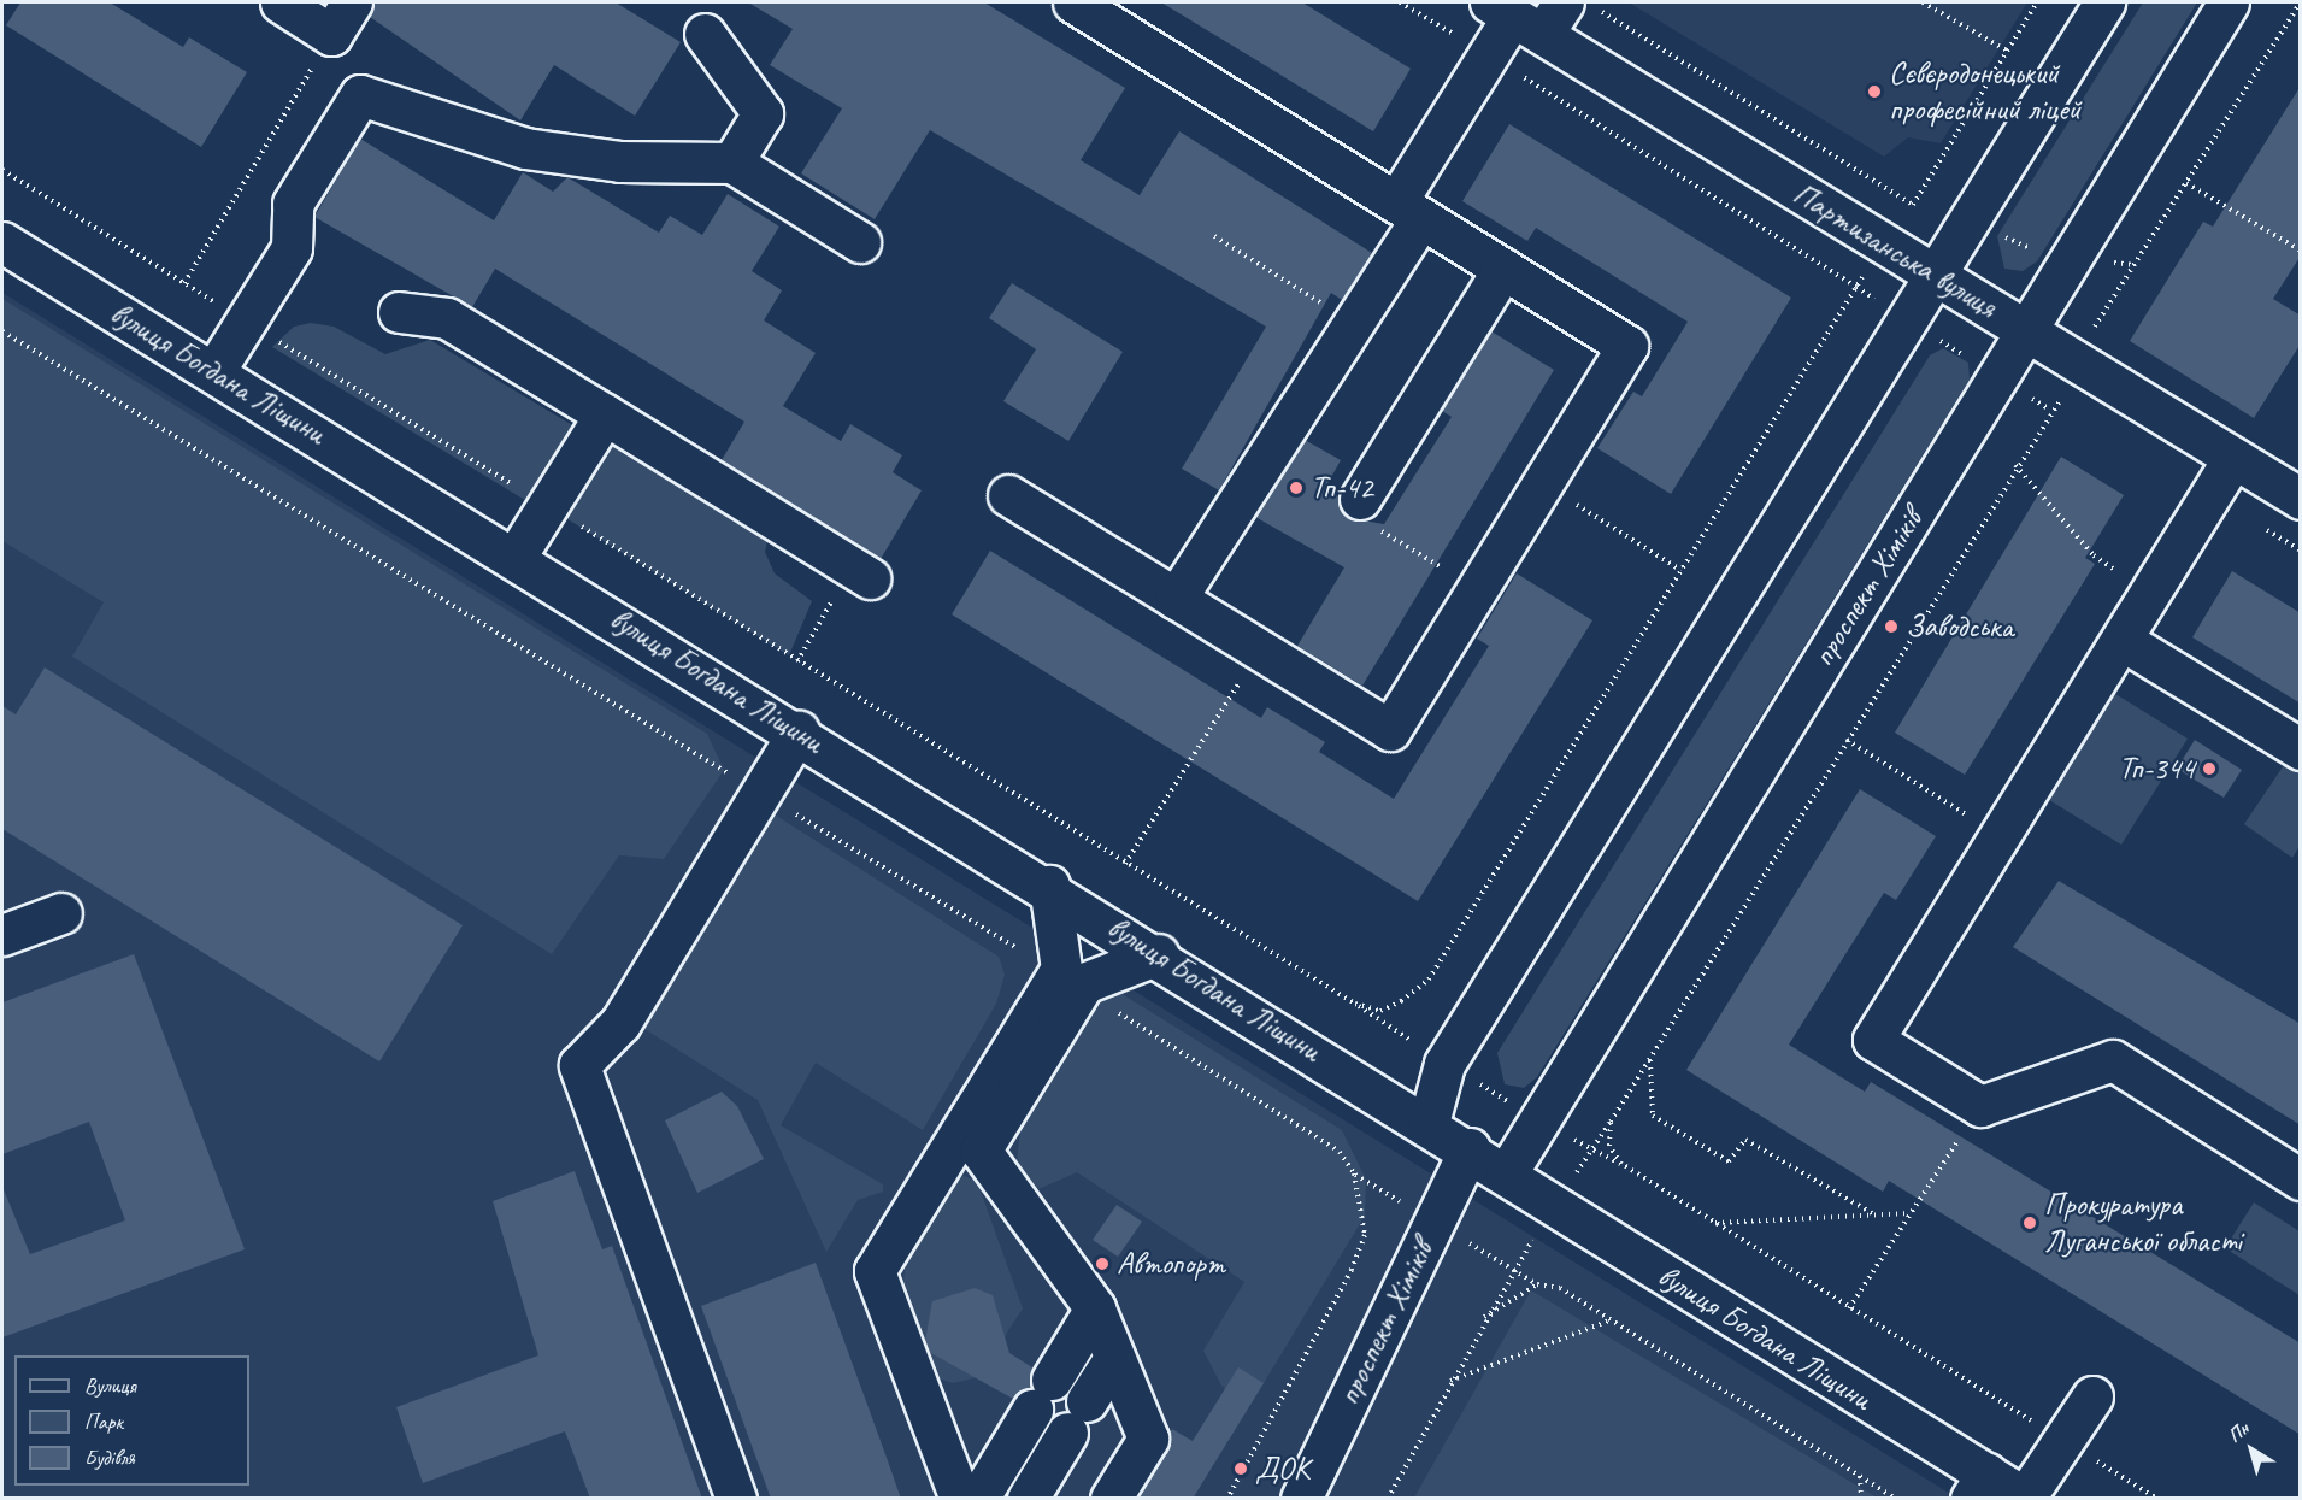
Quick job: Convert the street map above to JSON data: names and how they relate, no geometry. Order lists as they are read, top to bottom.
{
  "streets": {
    "main road": ["Партизанська вулиця", "вулиця Богдана Ліщини", "проспект Хіміків"]
  },
  "crossings": [
    ["Партизанська вулиця", "проспект Хіміків"],
    ["вулиця Богдана Ліщини", "проспект Хіміків"]
  ],
  "places": [
    "Сєвєродонецький професійний ліцей",
    "Тп-42",
    "Заводська",
    "Тп-344",
    "Прокуратура Луганської області",
    "Автопорт",
    "ДОК"
  ],
  "legend": ["Вулиця", "Парк", "Будівля"],
  "north": "top left"
}
